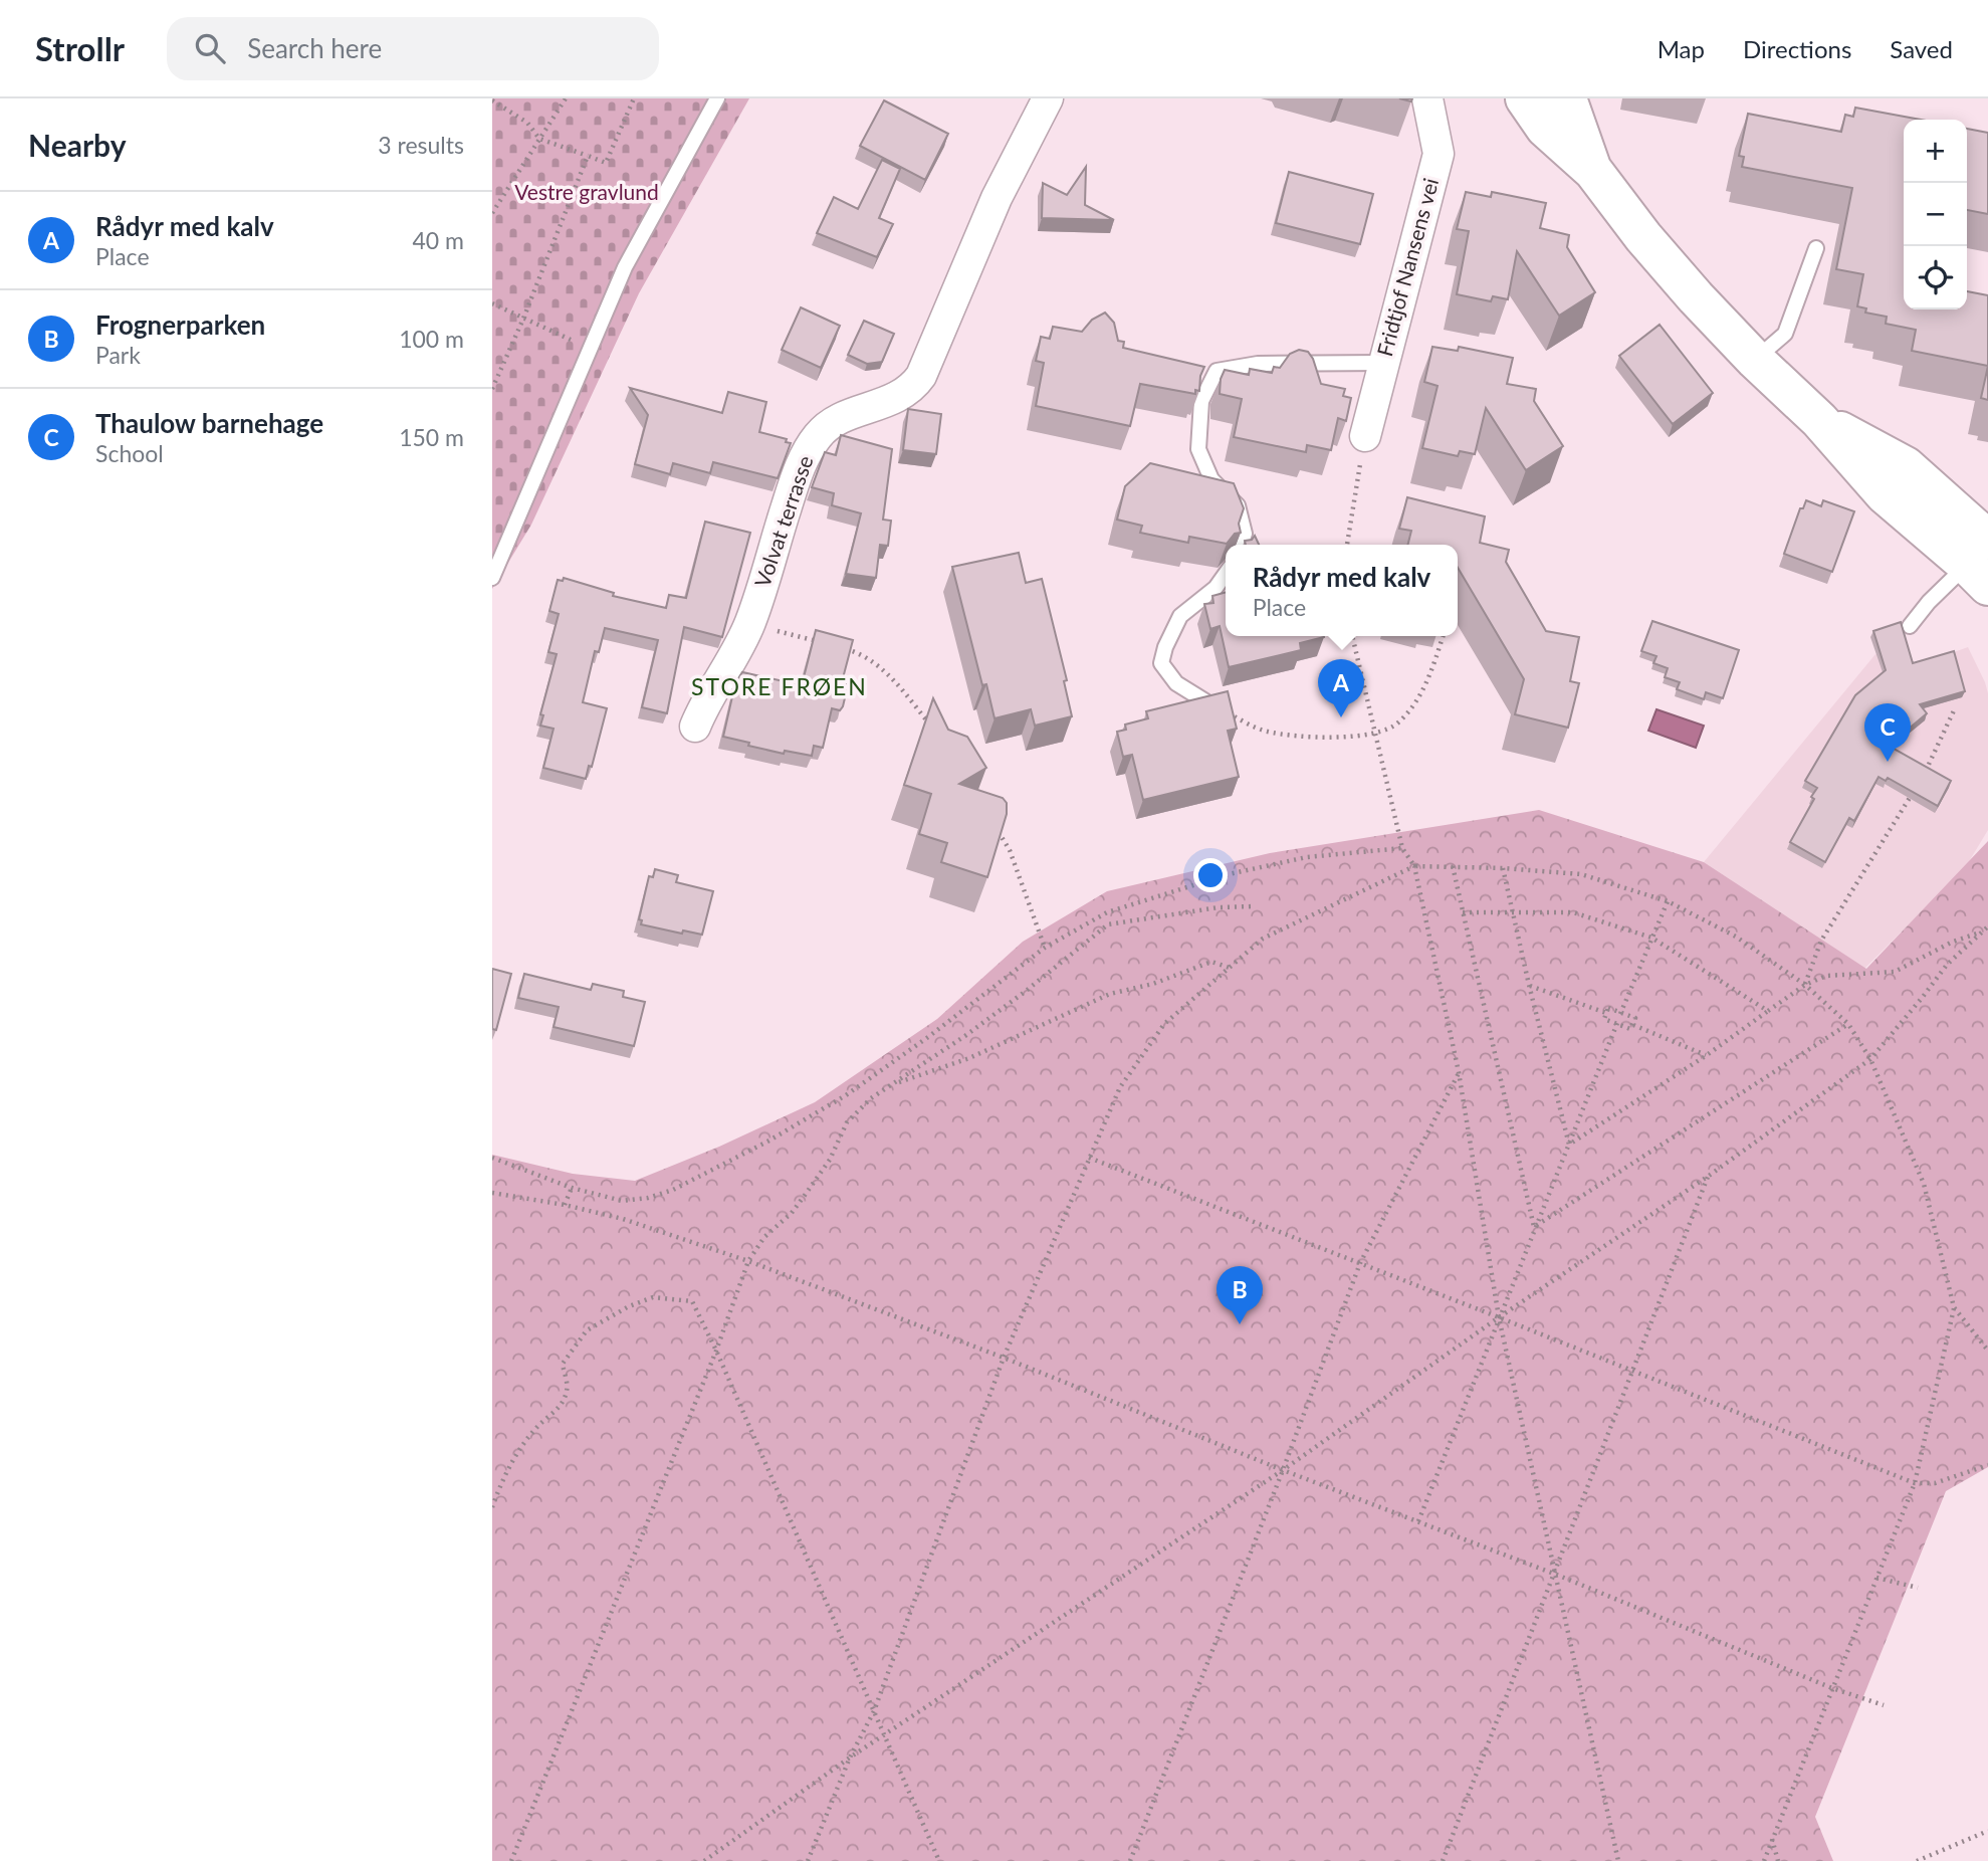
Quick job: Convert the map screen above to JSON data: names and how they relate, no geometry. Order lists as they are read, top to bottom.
{
  "streets": {
    "street": ["Fridtjof Nansens vei", "Volvat terrasse"]
  },
  "districts": ["STORE FRØEN"],
  "parks": ["Vestre gravlund"],
  "page": {
    "header": "Strollr",
    "search": "Search here",
    "nav": ["Map", "Directions", "Saved"],
    "heading": ["Nearby", "3 results"],
    "map_buttons": ["+", "−"],
    "list": [
      {
        "mark": "A",
        "name": "Rådyr med kalv",
        "note": "Place",
        "value": "40 m"
      },
      {
        "mark": "B",
        "name": "Frognerparken",
        "note": "Park",
        "value": "100 m"
      },
      {
        "mark": "C",
        "name": "Thaulow barnehage",
        "note": "School",
        "value": "150 m"
      }
    ],
    "popup": ["Rådyr med kalv", "Place"],
    "pins": ["A", "C", "B"]
  }
}
